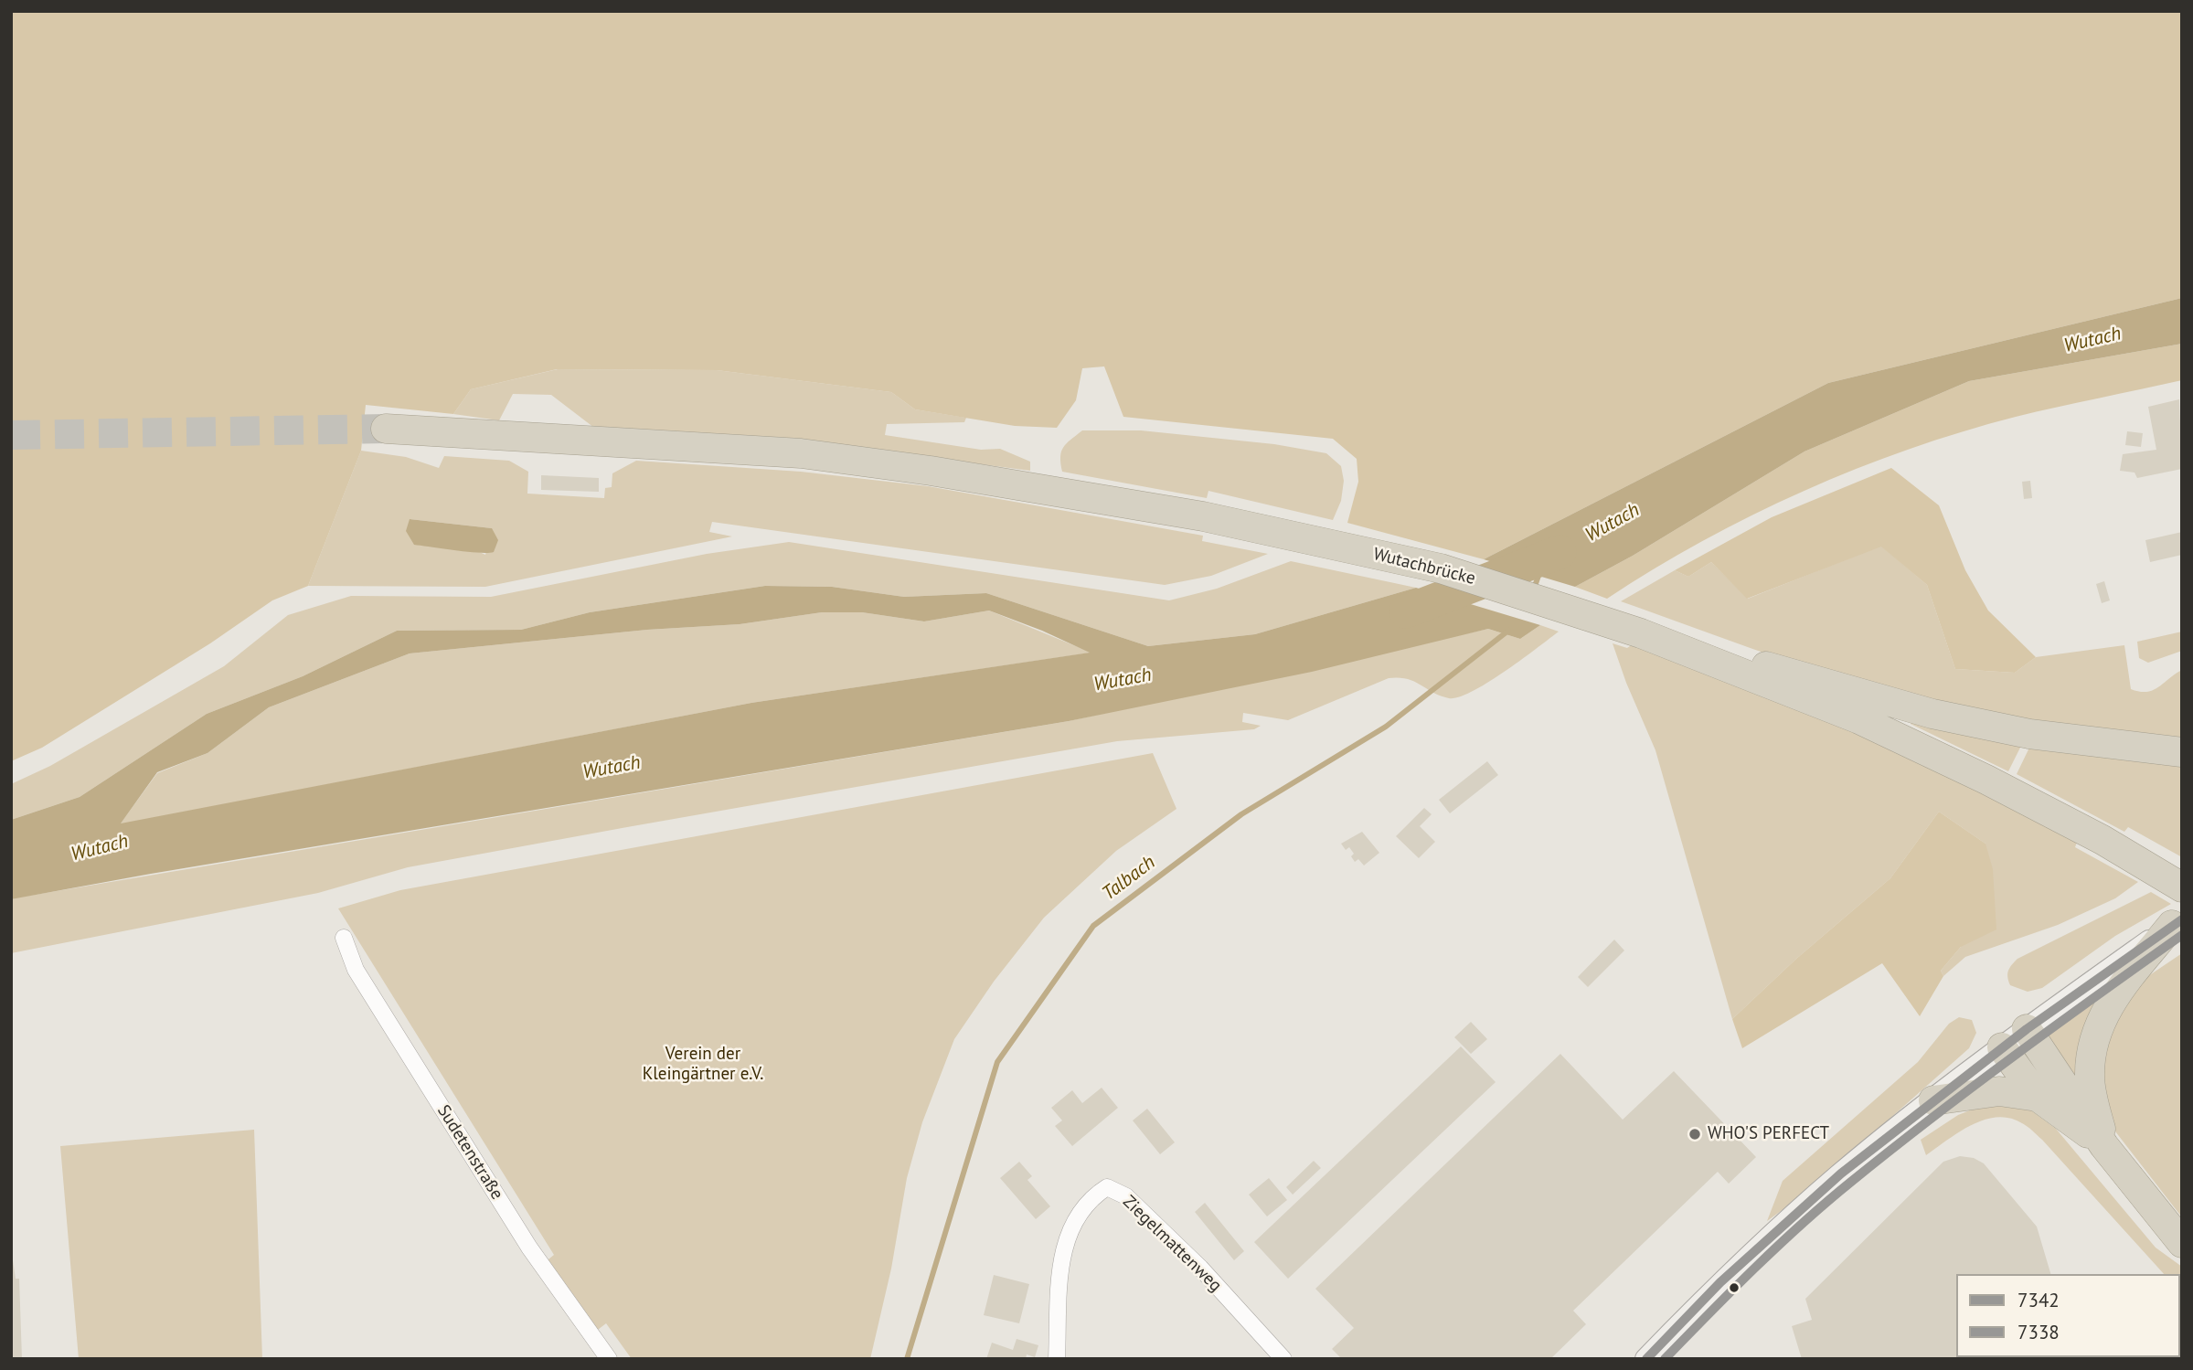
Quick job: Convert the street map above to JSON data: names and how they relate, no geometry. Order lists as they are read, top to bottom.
{
  "streets": {
    "highway": ["Wutachbrücke"],
    "street": ["Sudetenstraße", "Ziegelmattenweg"]
  },
  "water": ["Wutach", "Talbach"],
  "parks": ["Verein der Kleingärtner e.V."],
  "places": ["WHO'S PERFECT"],
  "lines": ["transit line 7342", "transit line 7338"],
  "legend": ["7342", "7338"]
}
